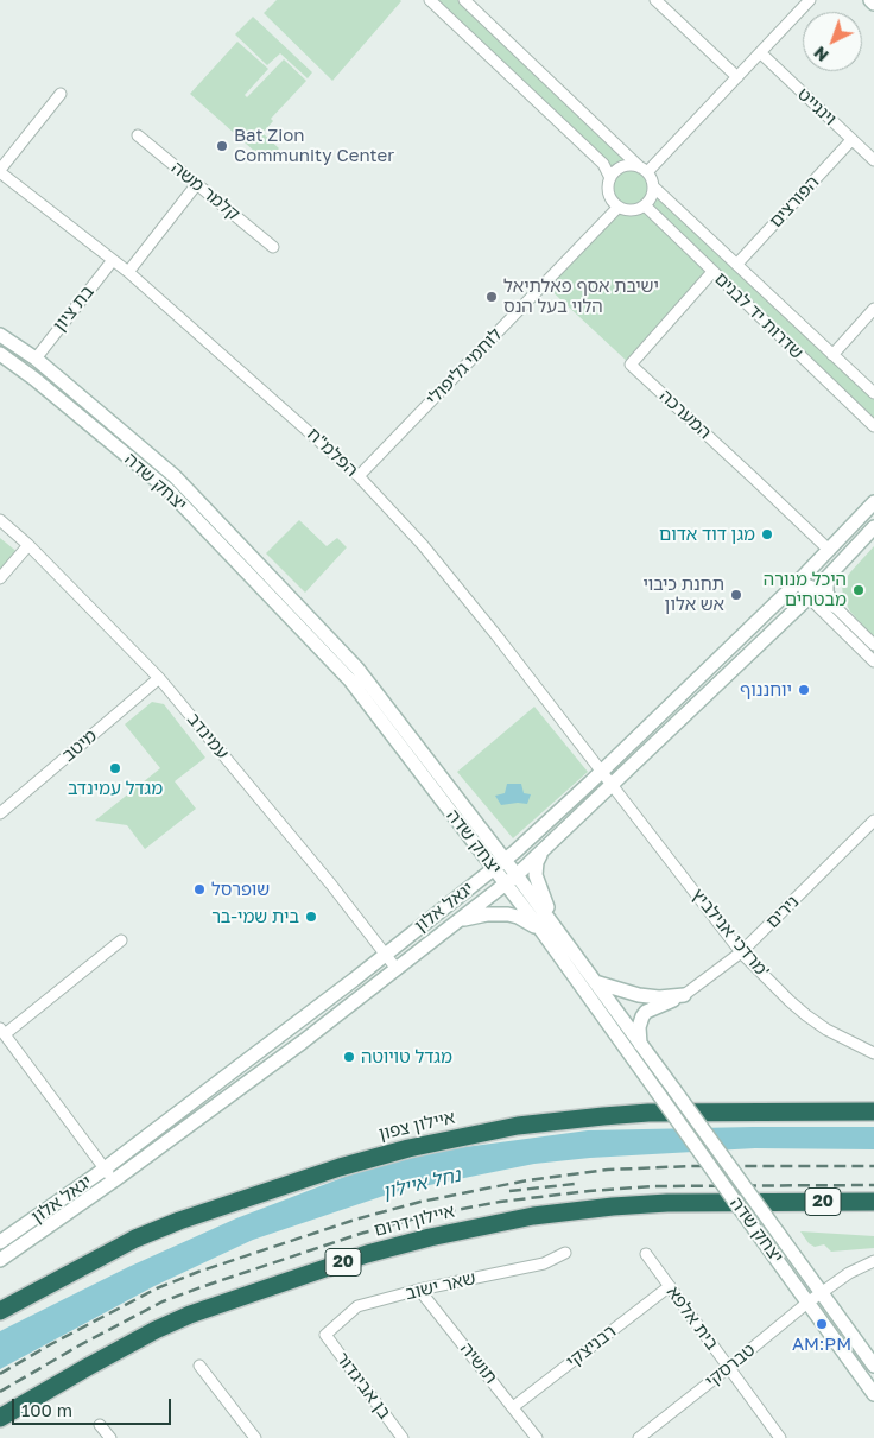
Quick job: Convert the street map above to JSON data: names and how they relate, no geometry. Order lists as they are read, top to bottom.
{
  "streets": {
    "highway": ["איילון צפון", "20", "איילון דרום"],
    "street": [
      "וינגייט",
      "קלמר משה",
      "הפורצים",
      "בת ציון",
      "שדרות יד לבנים",
      "לוחמי גליפולי",
      "המערכה",
      "הפלמ\"ח",
      "יצחק שדה",
      "עמינדב",
      "מיטב",
      "יגאל אלון",
      "נירים",
      "מרדכי אנילביץ'",
      "שאר ישוב",
      "בית אלפא",
      "רבניצקי",
      "תושיה",
      "טברסקי",
      "בן אביגדור"
    ]
  },
  "crossings": [
    ["וינגייט", "הפורצים"],
    ["הפורצים", "שדרות יד לבנים"],
    ["בת ציון", "הפלמ\"ח"],
    ["בת ציון", "יצחק שדה"],
    ["שדרות יד לבנים", "לוחמי גליפולי"],
    ["שדרות יד לבנים", "המערכה"],
    ["לוחמי גליפולי", "הפלמ\"ח"],
    ["המערכה", "יגאל אלון"],
    ["הפלמ\"ח", "יגאל אלון"],
    ["הפלמ\"ח", "מרדכי אנילביץ'"],
    ["יצחק שדה", "יגאל אלון"],
    ["יצחק שדה", "טברסקי"],
    ["עמינדב", "מיטב"],
    ["עמינדב", "יגאל אלון"],
    ["יגאל אלון", "מרדכי אנילביץ'"],
    ["נירים", "מרדכי אנילביץ'"],
    ["שאר ישוב", "תושיה"],
    ["שאר ישוב", "בן אביגדור"],
    ["בית אלפא", "רבניצקי"],
    ["בית אלפא", "טברסקי"],
    ["רבניצקי", "תושיה"]
  ],
  "water": ["נחל איילון"],
  "places": [
    "Bat Zion Community Center",
    "ישיבת אסף פאלתיאל הלוי בעל הנס",
    "מגן דוד אדום",
    "היכל מנורה מבטחים",
    "תחנת כיבוי אש אלון",
    "יוחננוף",
    "מגדל עמינדב",
    "שופרסל",
    "בית שמי-בר",
    "מגדל טויוטה",
    "AM:PM"
  ],
  "scale_bar": "100 m",
  "north": "bottom left"
}
